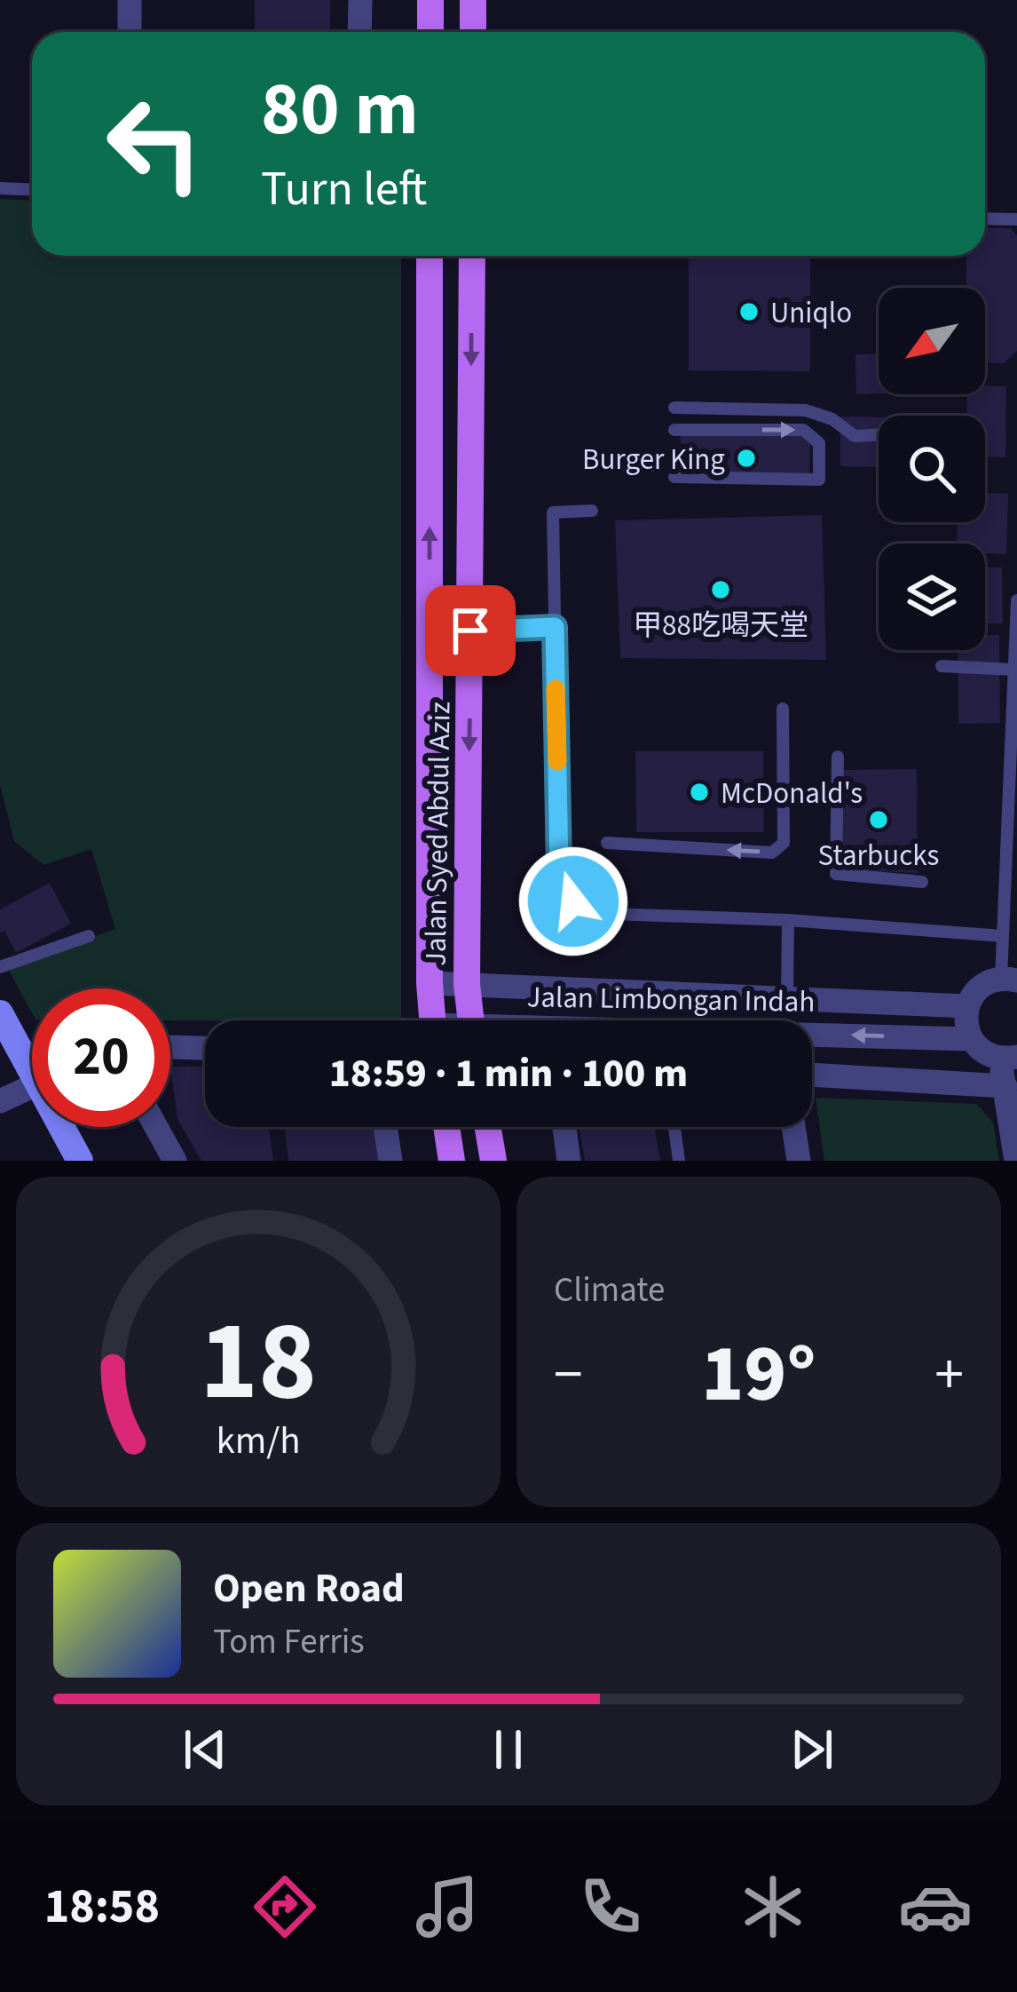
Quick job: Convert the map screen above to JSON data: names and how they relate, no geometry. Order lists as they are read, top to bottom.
{
  "streets": {
    "main road": ["Jalan Syed Abdul Aziz"],
    "street": ["Jalan Limbongan Indah"]
  },
  "crossings": [
    ["Jalan Syed Abdul Aziz", "Jalan Limbongan Indah"]
  ],
  "places": [
    "Uniqlo",
    "Burger King",
    "甲88吃喝天堂",
    "McDonald's",
    "Starbucks"
  ],
  "north": "bottom left",
  "page": {
    "turn": ["80 m", "Turn left"],
    "limit": "20",
    "trip": "18:59 · 1 min · 100 m",
    "tile": "Climate",
    "heat": ["−", "19°", "+"],
    "song": ["Open Road", "Tom Ferris"],
    "tabs": "18:58",
    "gauge": ["18", "km/h"]
  }
}
